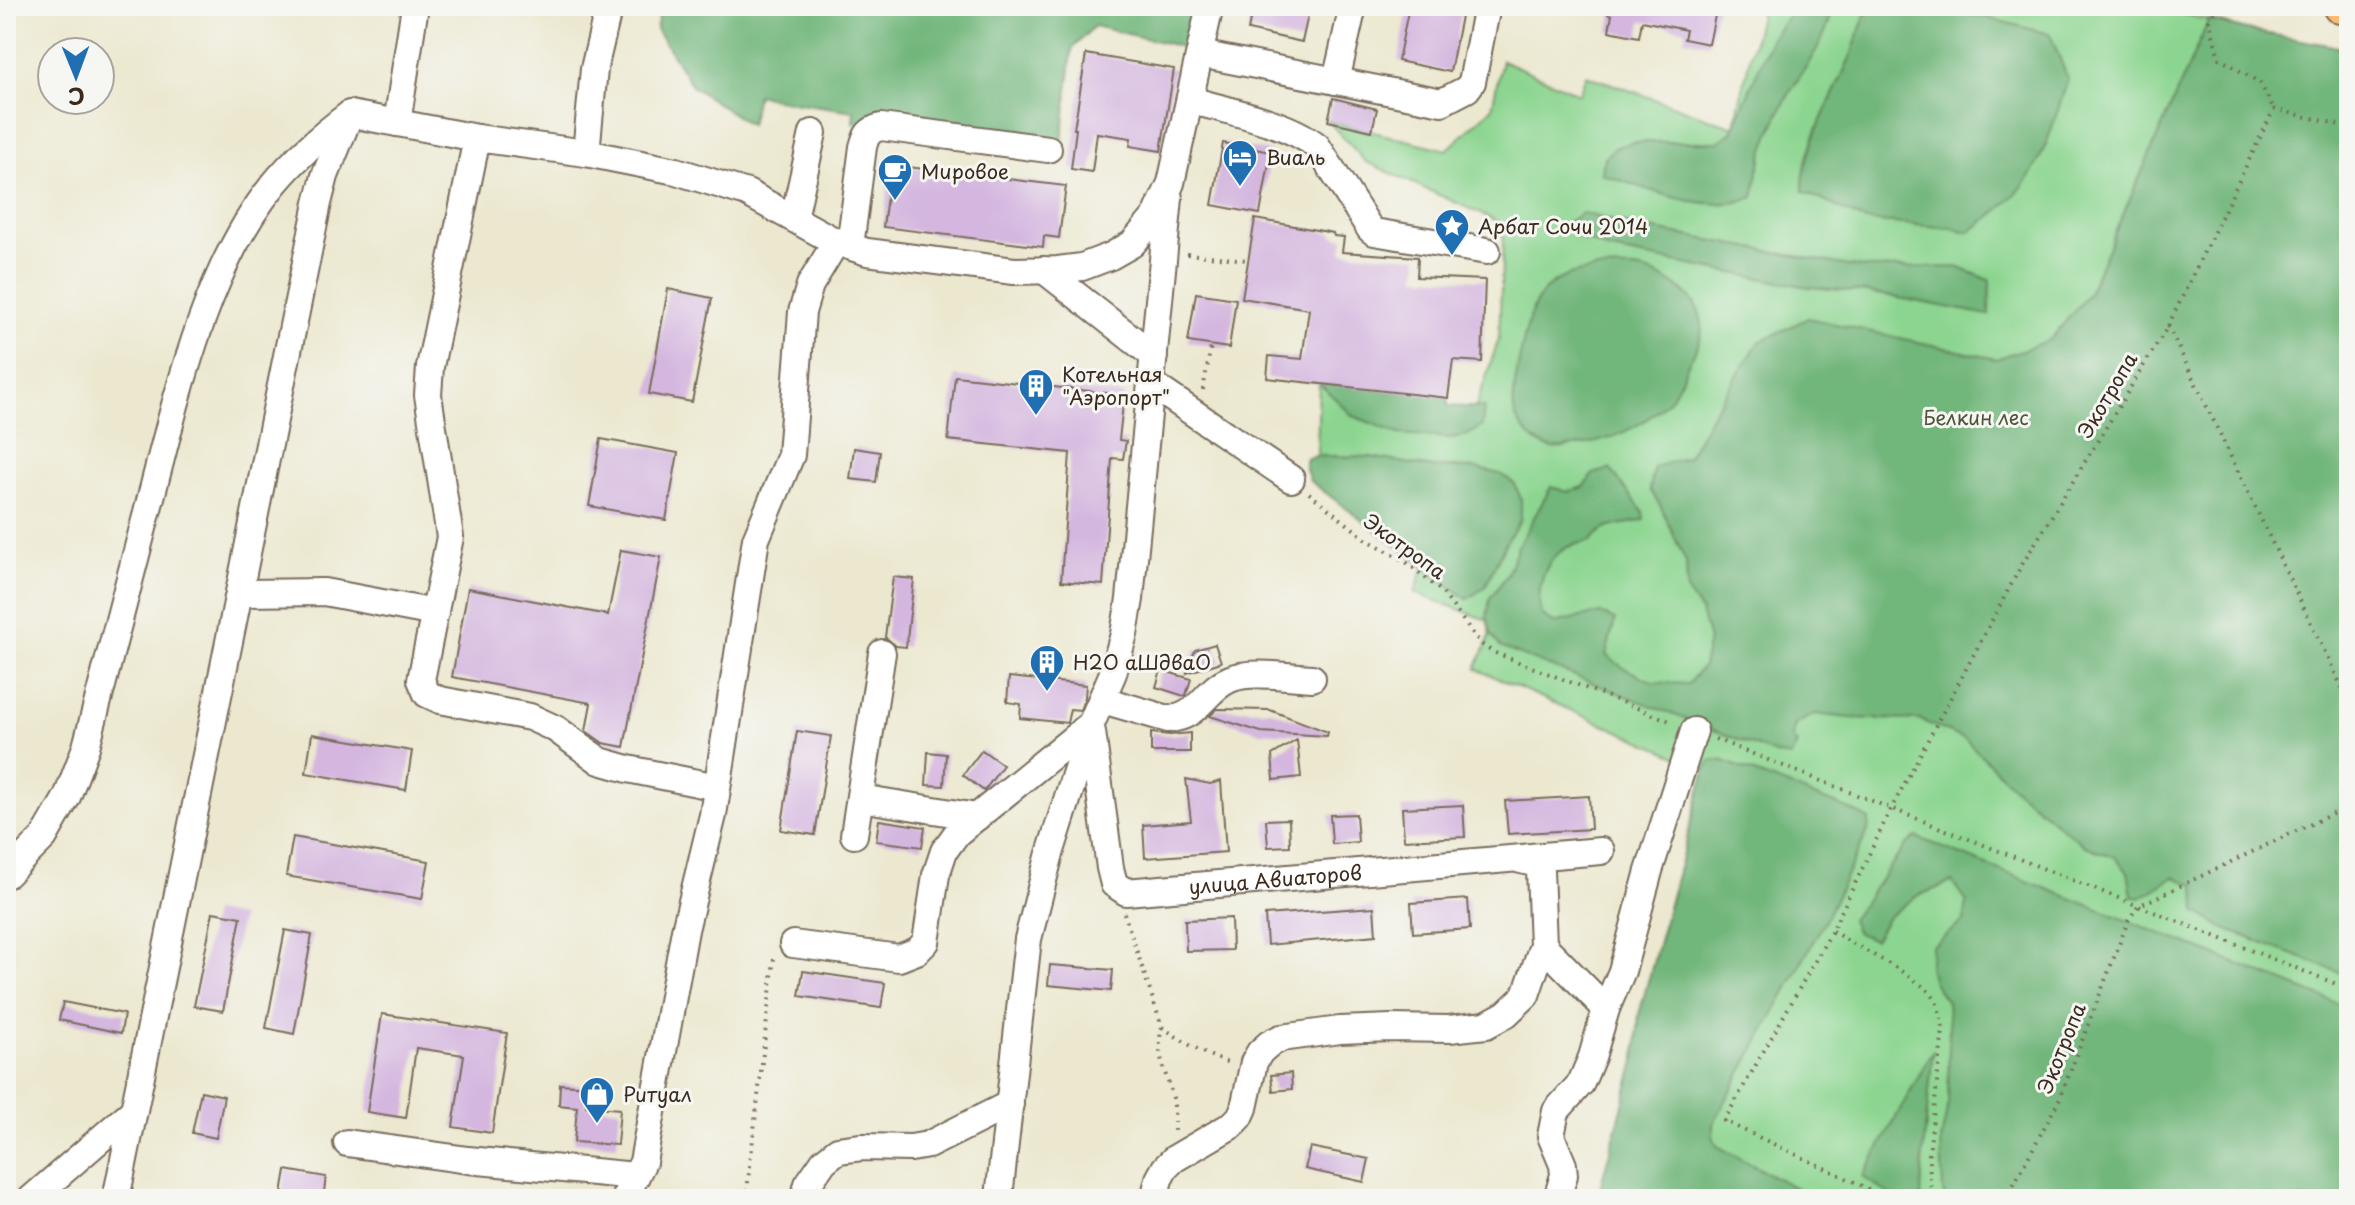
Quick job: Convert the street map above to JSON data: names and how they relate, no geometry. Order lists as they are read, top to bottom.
{
  "streets": {
    "street": ["улица Авиаторов"],
    "path": ["Экотропа"]
  },
  "parks": ["Белкин лес"],
  "places": {
    "hotel": ["Виаль"],
    "cafe": ["Мировое"],
    "place": ["Арбат Сочи 2014"],
    "building": ["Котельная \"Аэропорт\"", "H2O аШдваО"],
    "shop": ["Ритуал"]
  },
  "north": "bottom"
}
